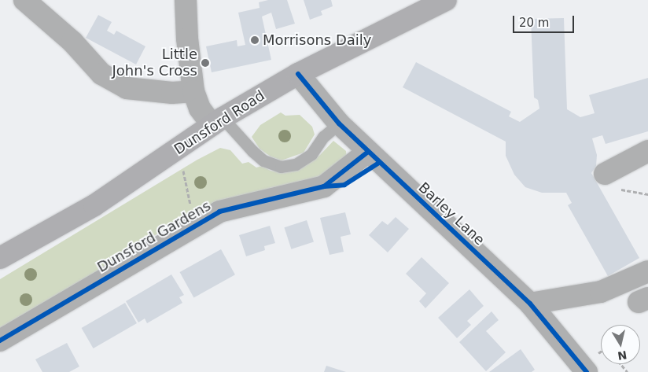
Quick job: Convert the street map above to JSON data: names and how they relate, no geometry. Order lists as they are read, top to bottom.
{
  "streets": {
    "main road": ["Dunsford Road"],
    "street": ["Barley Lane", "Dunsford Gardens"]
  },
  "crossings": [
    ["Dunsford Road", "Barley Lane"],
    ["Barley Lane", "Dunsford Gardens"]
  ],
  "places": ["Morrisons Daily", "Little John's Cross"],
  "scale_bar": "20 m",
  "north": "bottom"
}
